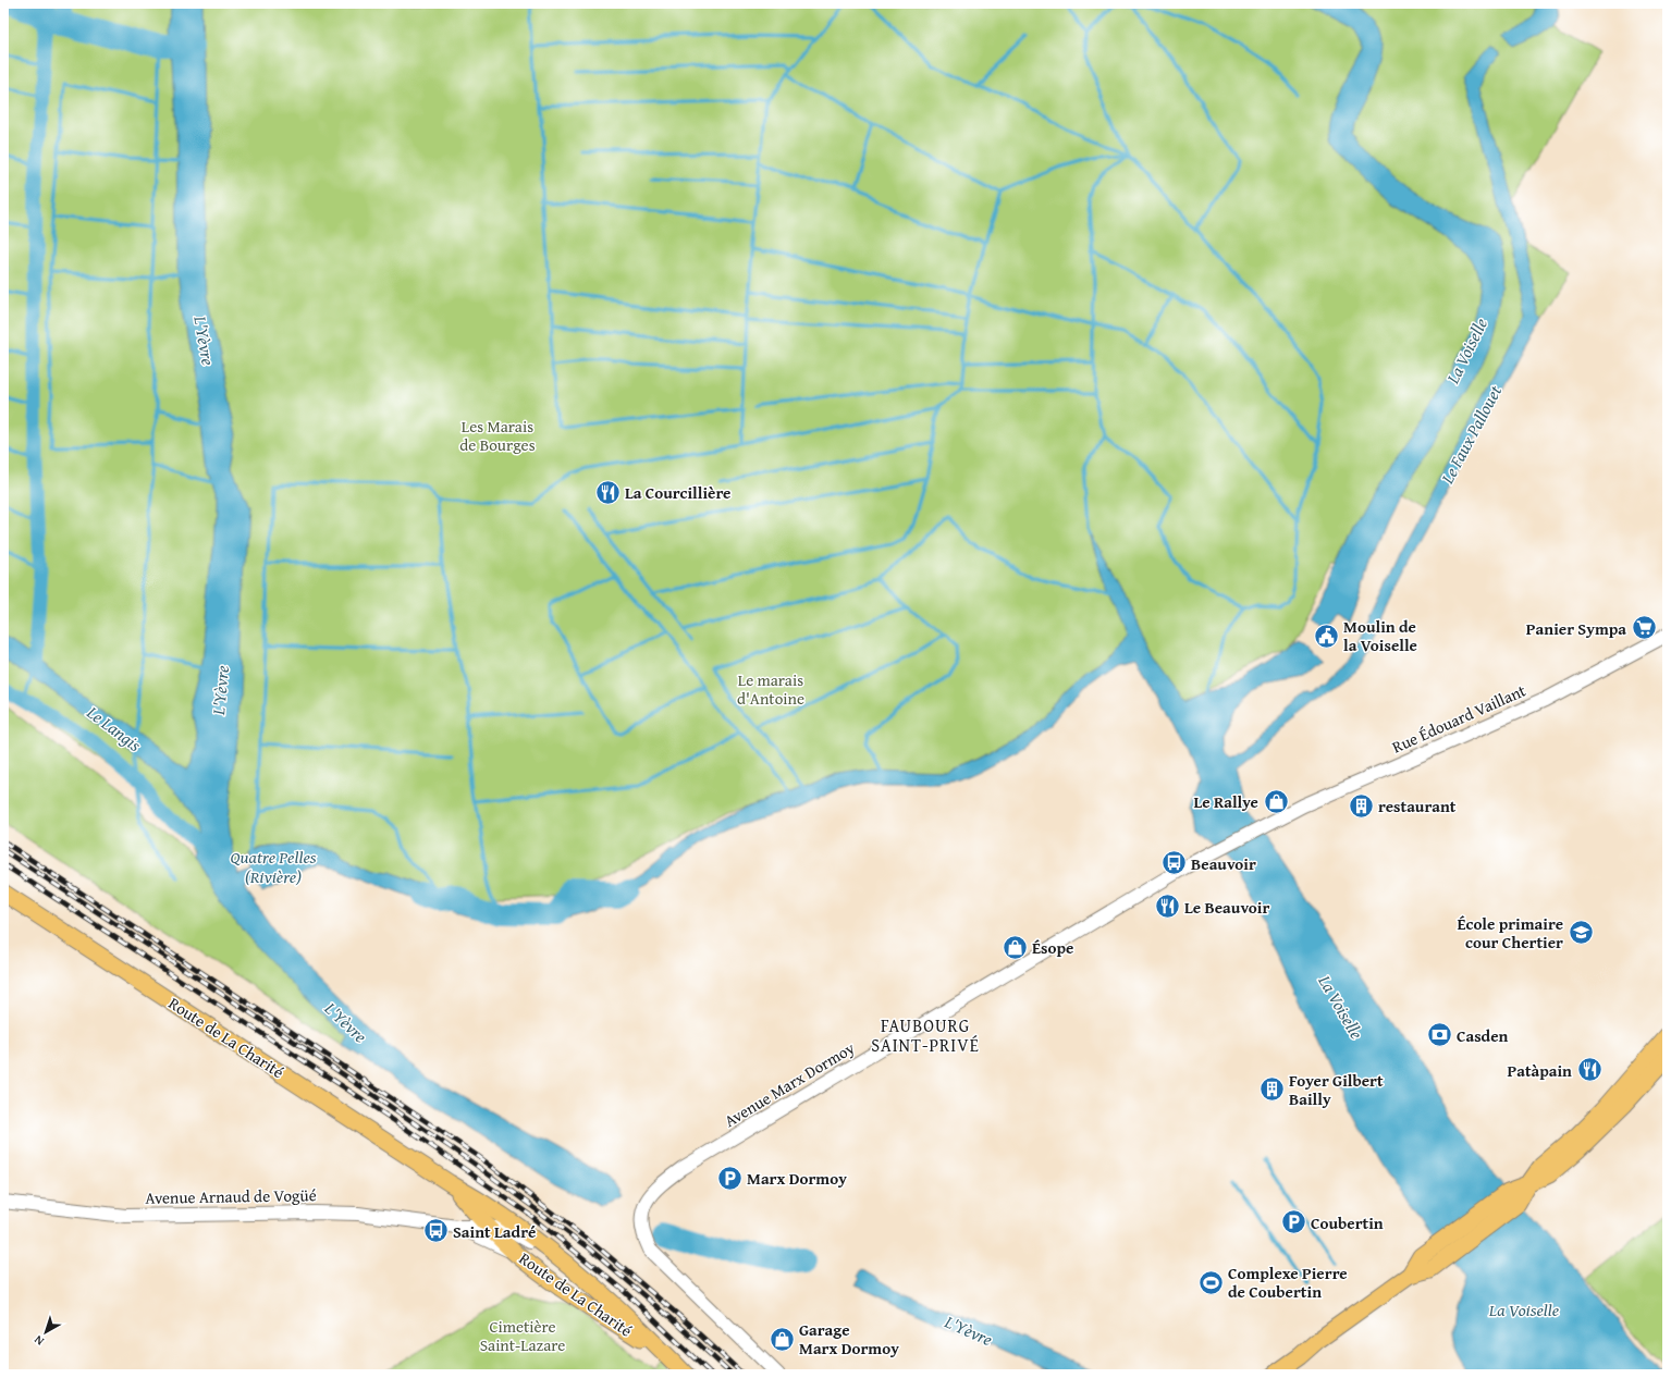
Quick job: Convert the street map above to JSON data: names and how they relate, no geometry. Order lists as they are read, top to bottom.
{
  "streets": {
    "main road": ["Route de La Charité"],
    "street": ["Rue Édouard Vaillant", "Avenue Marx Dormoy", "Avenue Arnaud de Vogüé"]
  },
  "crossings": [
    ["Rue Édouard Vaillant", "Avenue Marx Dormoy"]
  ],
  "districts": ["FAUBOURG SAINT-PRIVÉ"],
  "water": [
    "L'Yèvre",
    "La Voiselle",
    "Le Faux Pallouet",
    "Le Langis",
    "Quatre Pelles (Rivière)"
  ],
  "parks": ["Les Marais de Bourges", "Le marais d'Antoine", "Cimetière Saint-Lazare"],
  "places": {
    "restaurant": ["La Courcillière", "Le Beauvoir", "Patàpain"],
    "supermarket": ["Panier Sympa"],
    "public building": ["Moulin de la Voiselle"],
    "shop": ["Le Rallye", "Ésope", "Garage Marx Dormoy"],
    "building": ["restaurant", "Foyer Gilbert Bailly"],
    "bus stop": ["Beauvoir", "Saint Ladré"],
    "school or university": ["École primaire cour Chertier"],
    "bank": ["Casden"],
    "parking": ["Marx Dormoy", "Coubertin"],
    "sports": ["Complexe Pierre de Coubertin"]
  },
  "north": "bottom left"
}
